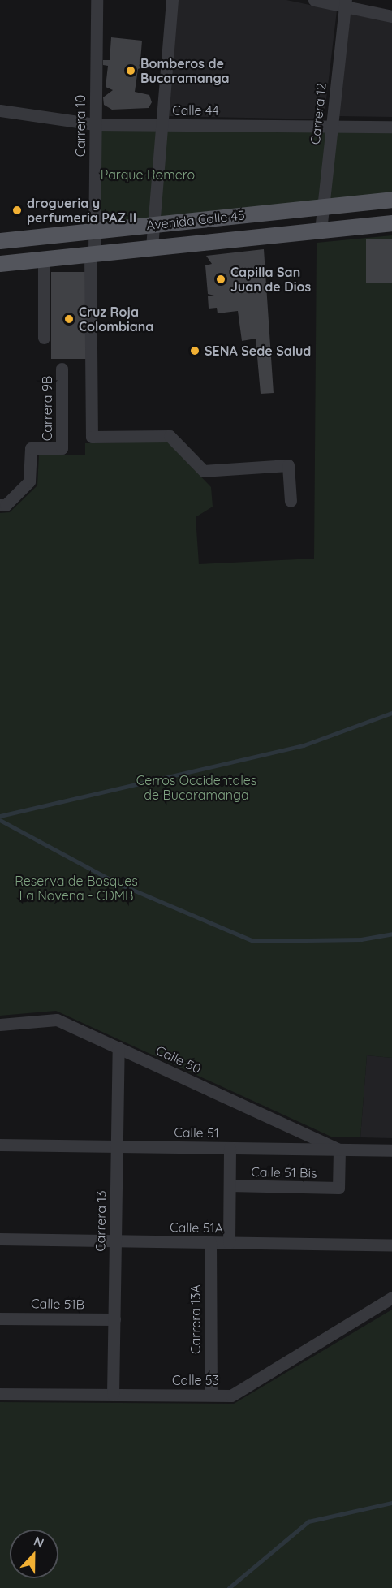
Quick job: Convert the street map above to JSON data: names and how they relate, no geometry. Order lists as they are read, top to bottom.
{
  "streets": {
    "main road": ["Avenida Calle 45"],
    "street": [
      "Calle 44",
      "Carrera 12",
      "Carrera 10",
      "Carrera 9B",
      "Calle 50",
      "Calle 51",
      "Calle 51 Bis",
      "Carrera 13",
      "Calle 51A",
      "Calle 51B",
      "Carrera 13A",
      "Calle 53"
    ]
  },
  "crossings": [
    ["Calle 44", "Carrera 12"],
    ["Calle 44", "Carrera 10"],
    ["Carrera 12", "Avenida Calle 45"],
    ["Carrera 10", "Avenida Calle 45"],
    ["Calle 50", "Calle 51"],
    ["Calle 50", "Calle 51 Bis"],
    ["Calle 50", "Carrera 13"],
    ["Calle 51", "Calle 51 Bis"],
    ["Calle 51", "Carrera 13"],
    ["Carrera 13", "Calle 51A"],
    ["Carrera 13", "Calle 51B"],
    ["Carrera 13", "Calle 53"],
    ["Calle 51A", "Carrera 13A"],
    ["Carrera 13A", "Calle 53"]
  ],
  "parks": ["Parque Romero", "Cerros Occidentales de Bucaramanga", "Reserva de Bosques La Novena - CDMB"],
  "places": [
    "Bomberos de Bucaramanga",
    "drogueria y perfumeria PAZ II",
    "Capilla San Juan de Dios",
    "Cruz Roja Colombiana",
    "SENA Sede Salud"
  ],
  "north": "top"
}
